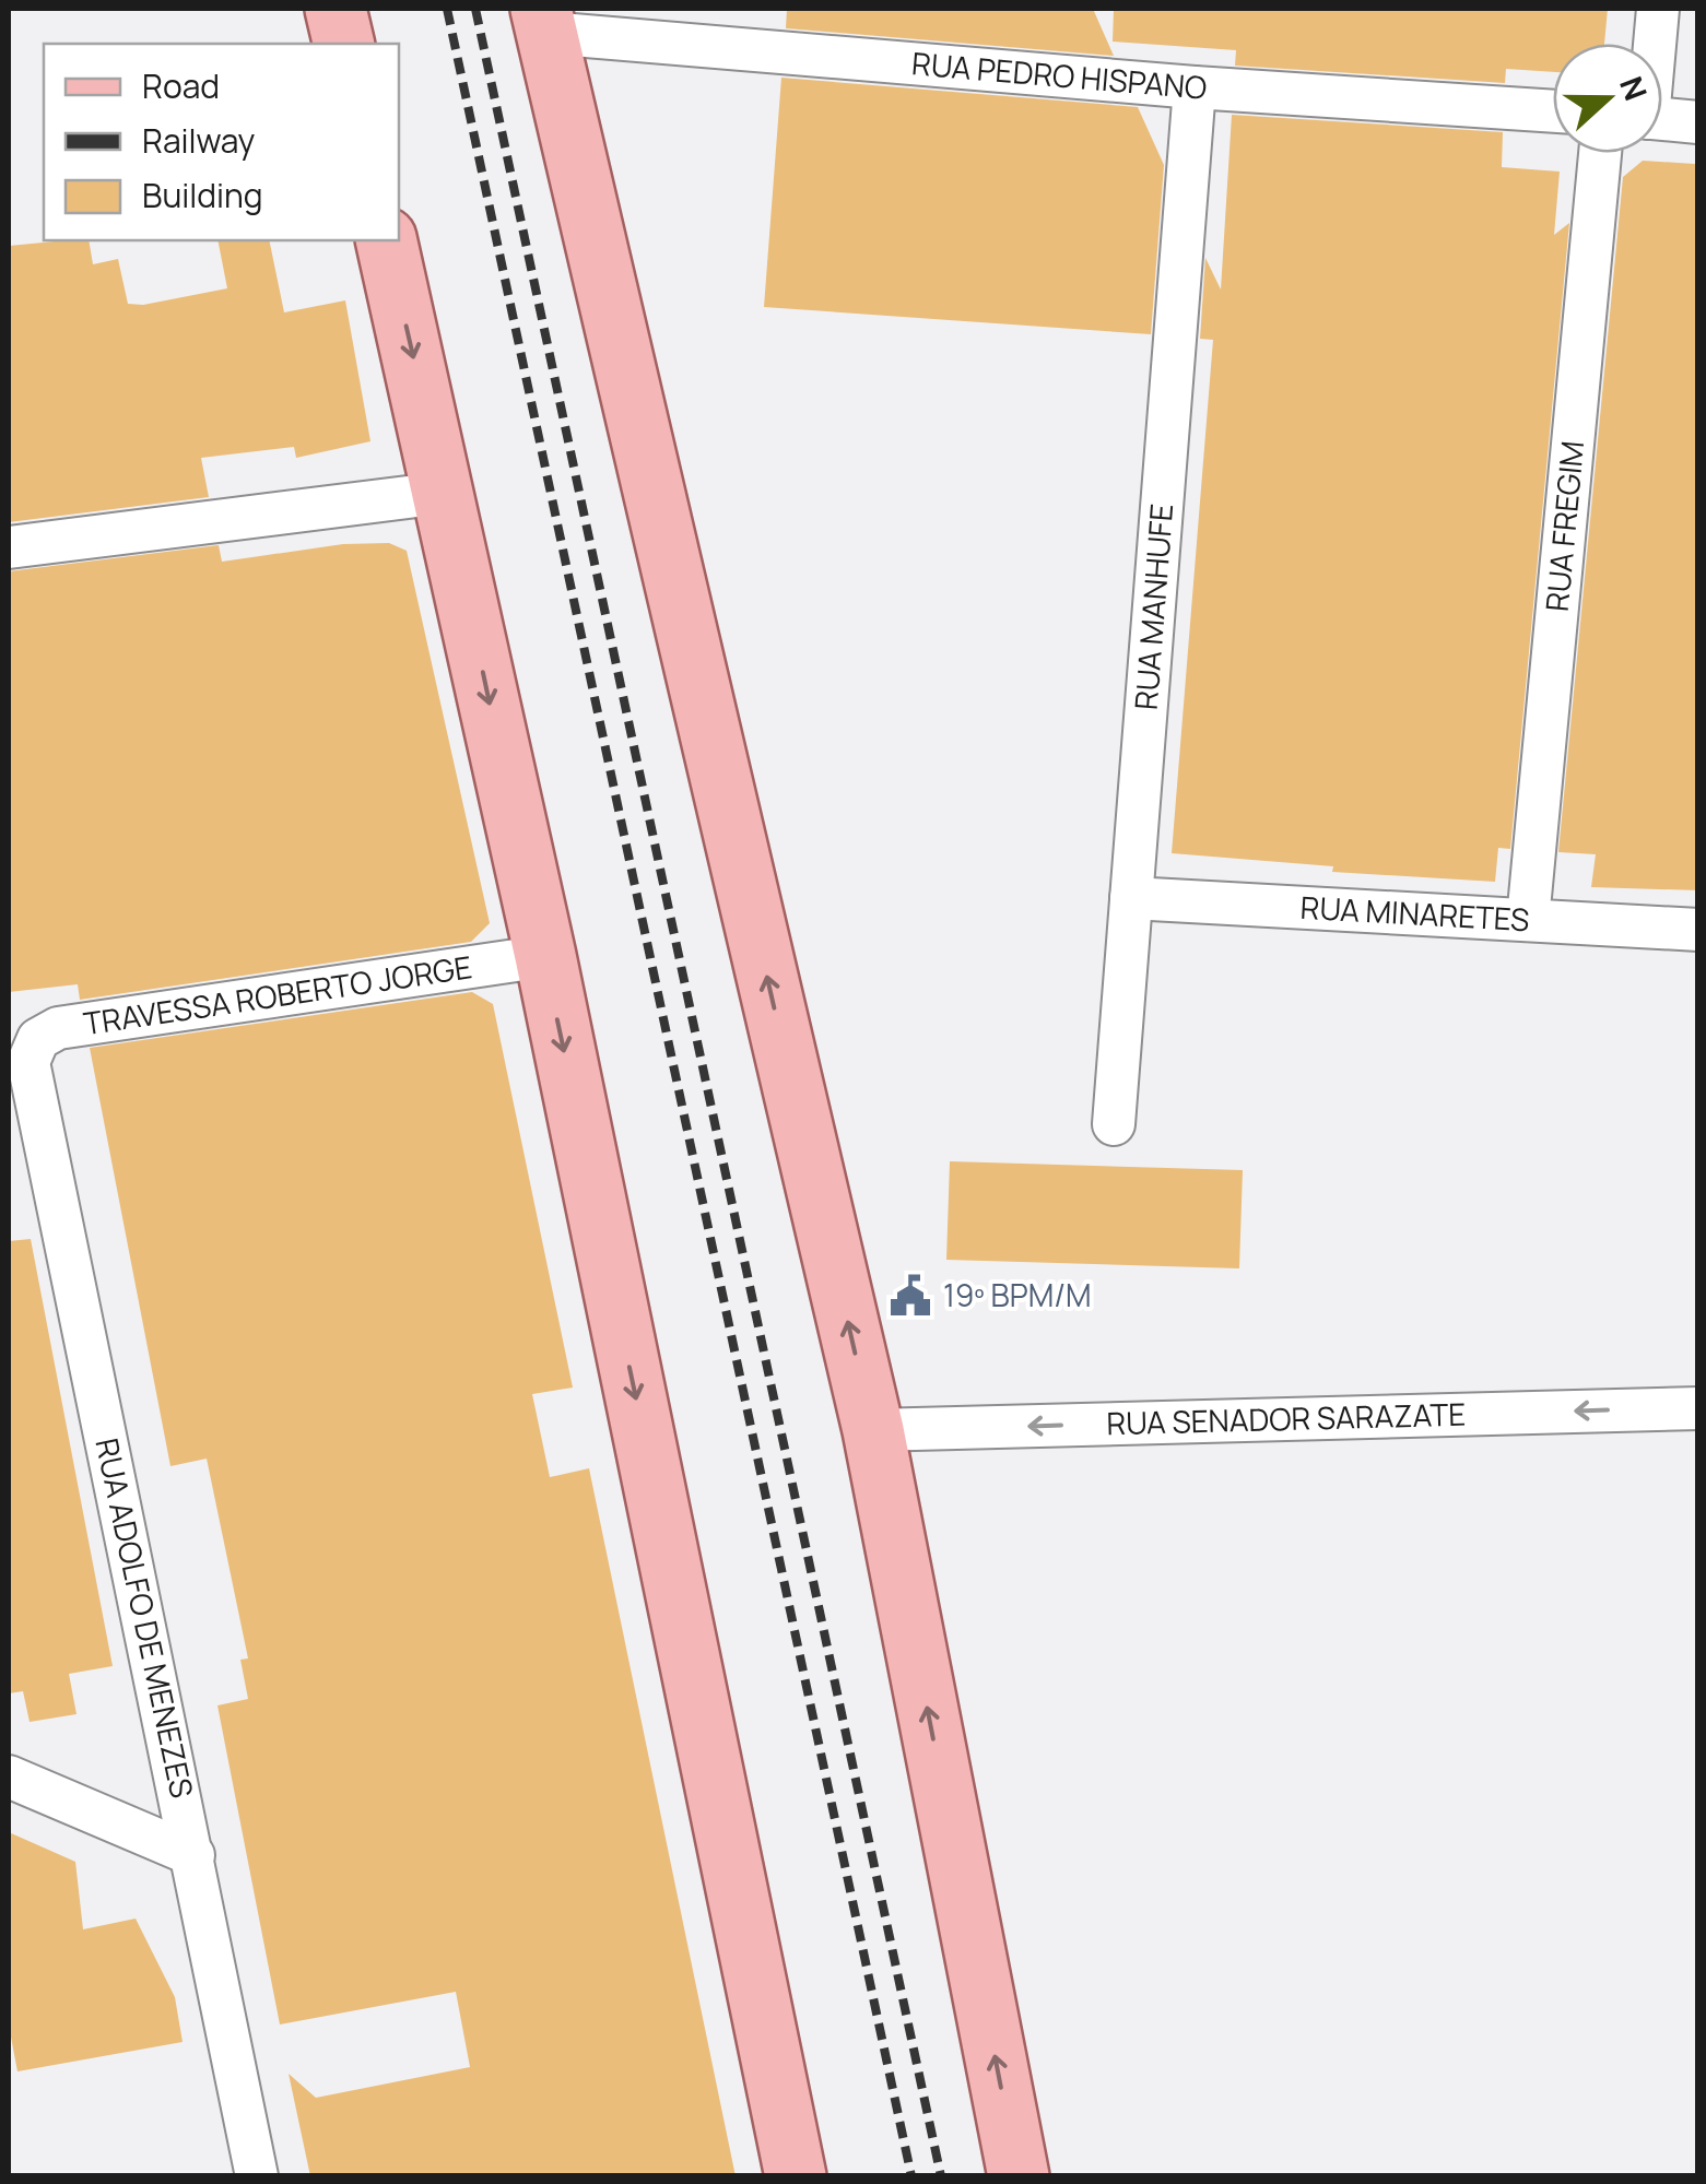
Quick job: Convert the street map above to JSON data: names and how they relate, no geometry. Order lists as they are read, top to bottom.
{
  "streets": {
    "street": [
      "RUA PEDRO HISPANO",
      "RUA FREGIM",
      "RUA MANHUFE",
      "RUA MINARETES",
      "TRAVESSA ROBERTO JORGE",
      "RUA SENADOR SARAZATE",
      "RUA ADOLFO DE MENEZES"
    ]
  },
  "crossings": [
    ["RUA PEDRO HISPANO", "RUA MANHUFE"],
    ["RUA FREGIM", "RUA MINARETES"],
    ["RUA MANHUFE", "RUA MINARETES"],
    ["TRAVESSA ROBERTO JORGE", "RUA ADOLFO DE MENEZES"]
  ],
  "one_way": ["RUA SENADOR SARAZATE"],
  "places": {
    "public building": ["19º BPM/M"]
  },
  "legend": ["Road", "Railway", "Building"],
  "north": "right"
}
